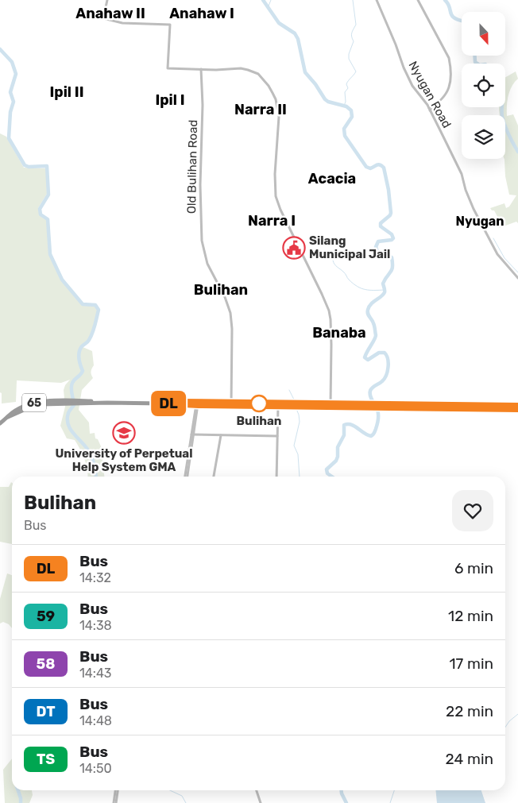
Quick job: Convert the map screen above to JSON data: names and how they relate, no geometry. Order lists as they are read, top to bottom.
{
  "streets": {
    "highway": ["65"],
    "street": ["Nyugan Road", "Old Bulihan Road"]
  },
  "crossings": [
    ["Old Bulihan Road", "65"]
  ],
  "districts": [
    "Anahaw II",
    "Anahaw I",
    "Ipil II",
    "Ipil I",
    "Narra II",
    "Acacia",
    "Narra I",
    "Nyugan",
    "Bulihan",
    "Banaba"
  ],
  "places": {
    "public building": ["Silang Municipal Jail"],
    "other": ["Bulihan"],
    "school or university": ["University of Perpetual Help System GMA"]
  },
  "lines": ["bus line DL"],
  "north": "bottom",
  "page": {
    "on_map": "DL",
    "heading": ["Bulihan", "Bus"],
    "list": [
      {
        "mark": "DL",
        "name": "Bus",
        "note": "14:32",
        "value": "6 min"
      },
      {
        "mark": "59",
        "name": "Bus",
        "note": "14:38",
        "value": "12 min"
      },
      {
        "mark": "58",
        "name": "Bus",
        "note": "14:43",
        "value": "17 min"
      },
      {
        "mark": "DT",
        "name": "Bus",
        "note": "14:48",
        "value": "22 min"
      },
      {
        "mark": "TS",
        "name": "Bus",
        "note": "14:50",
        "value": "24 min"
      }
    ]
  }
}
